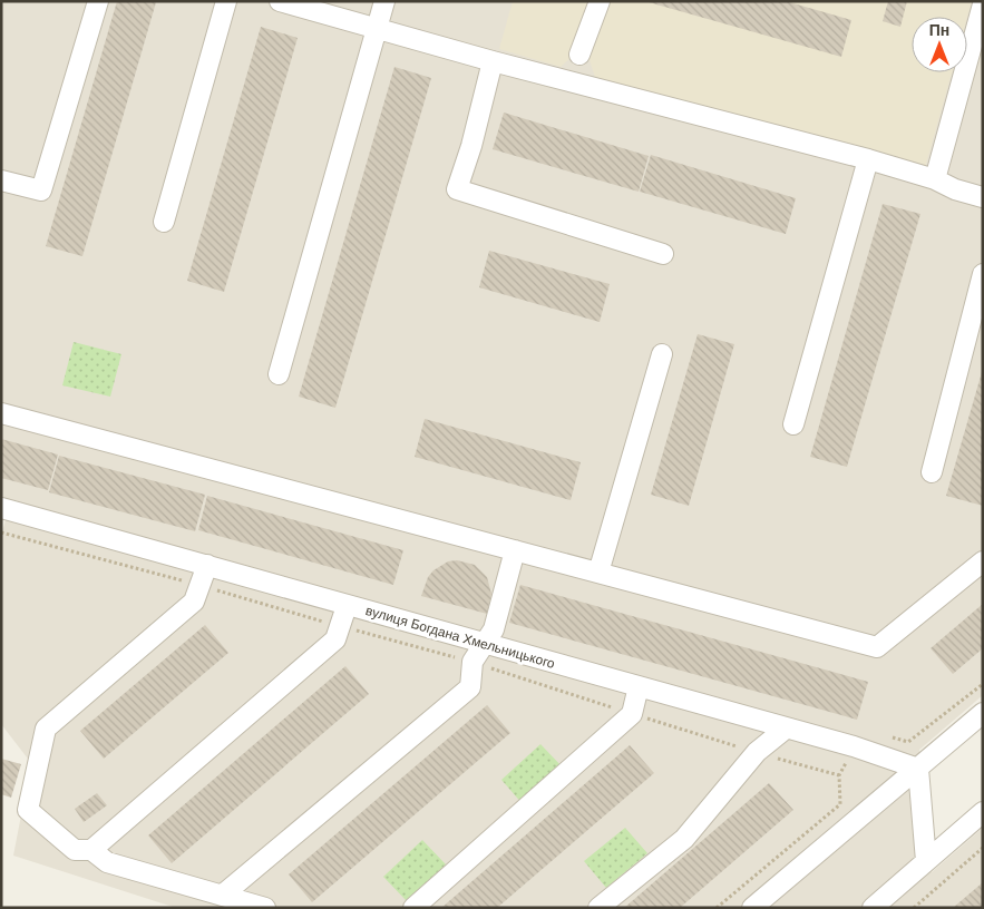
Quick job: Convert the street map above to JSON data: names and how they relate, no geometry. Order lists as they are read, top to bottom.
{
  "streets": {
    "street": ["вулиця Богдана Хмельницького"]
  },
  "north": "top"
}
